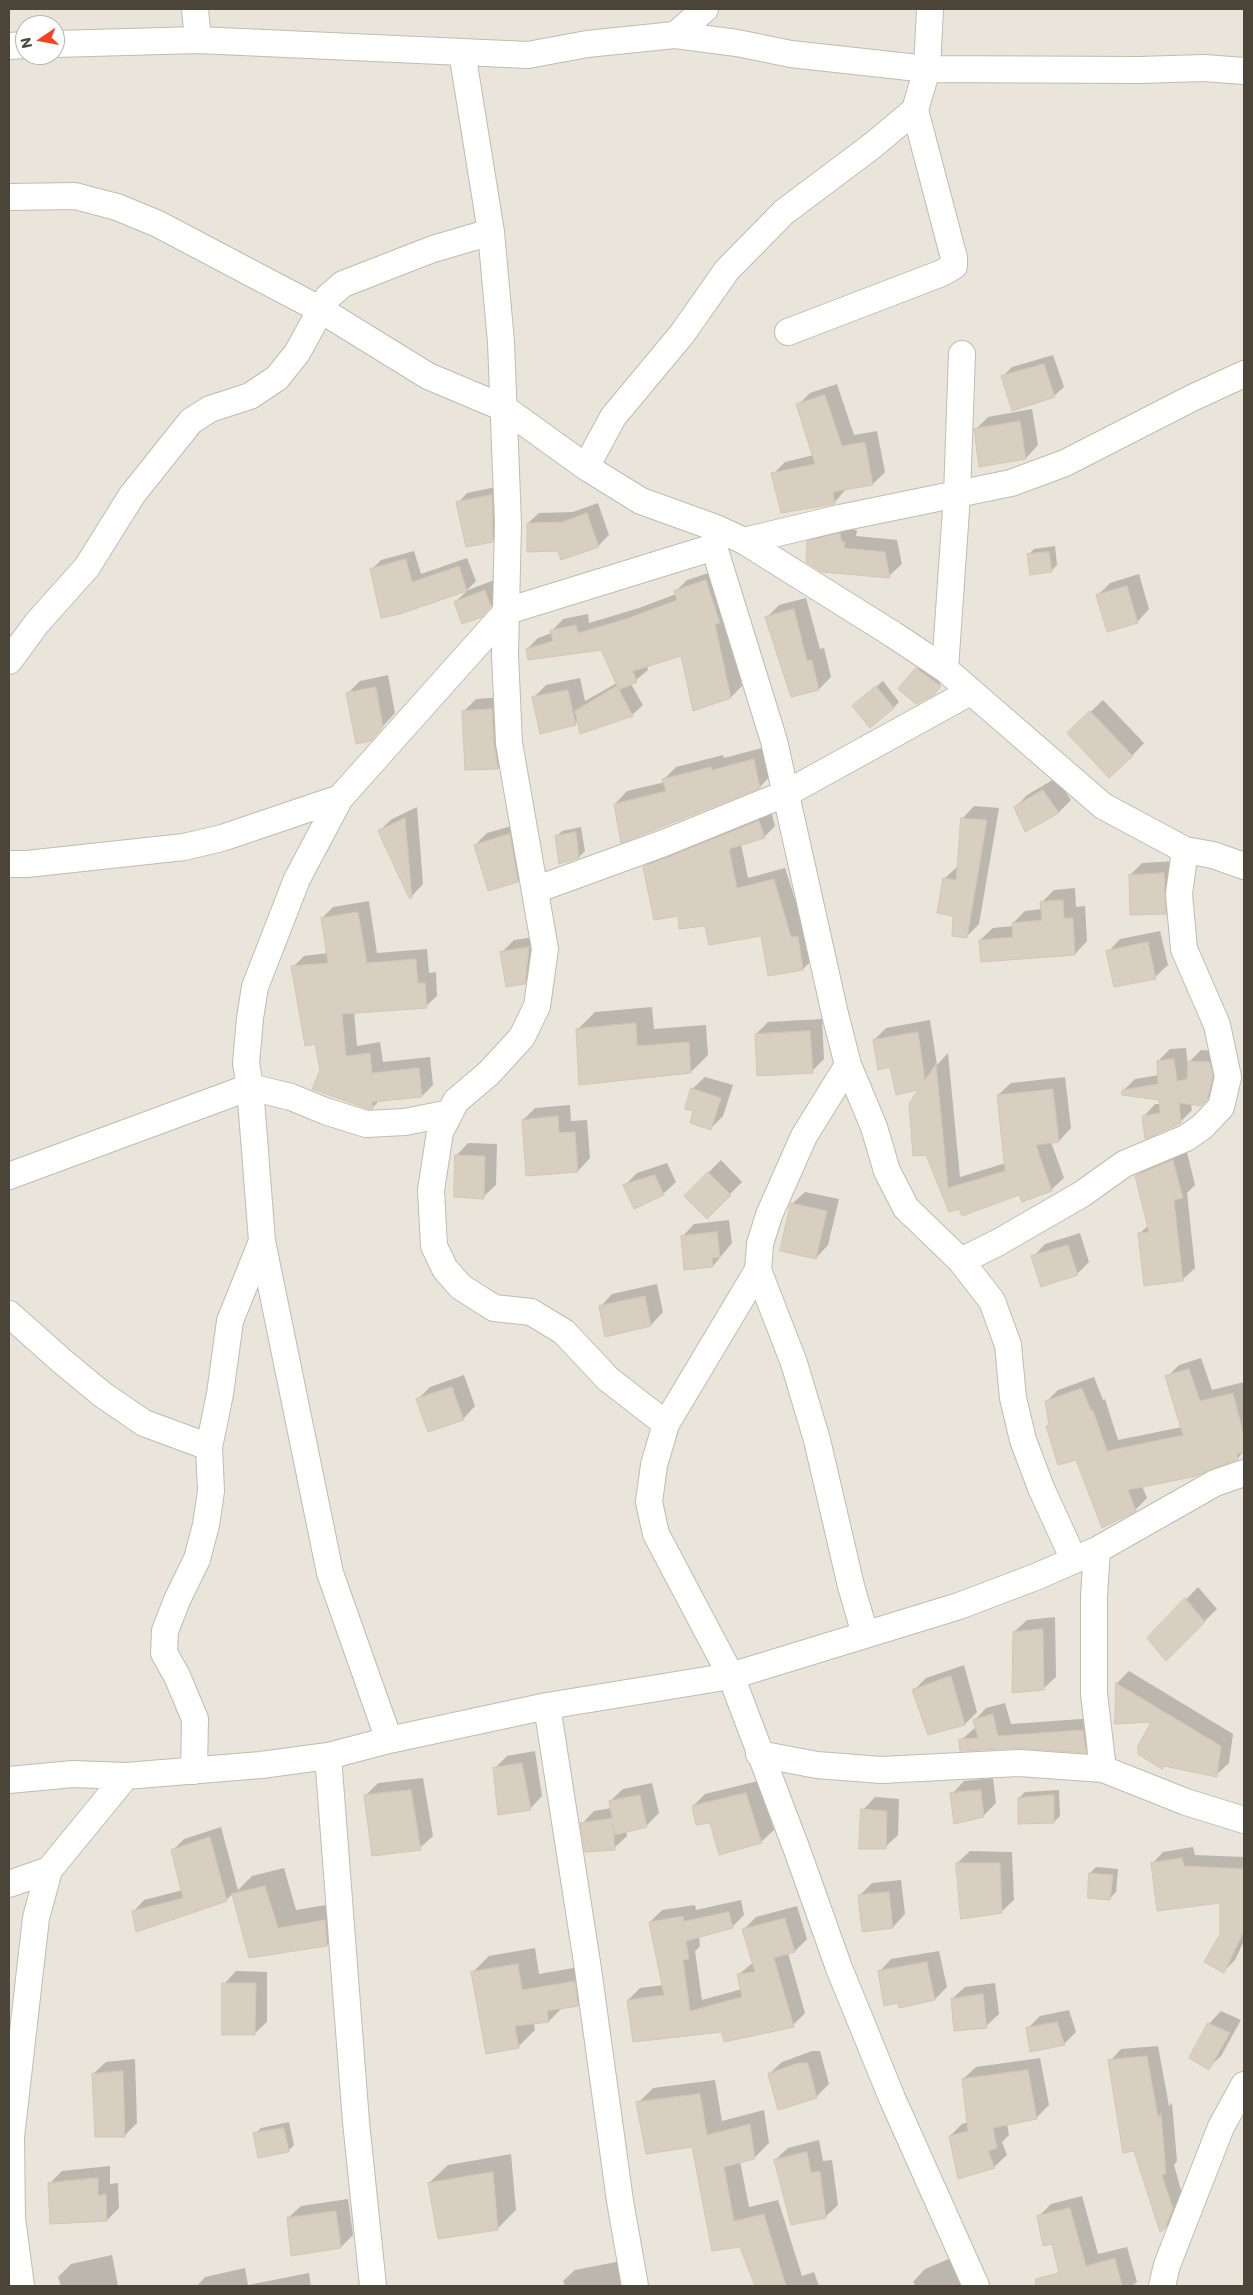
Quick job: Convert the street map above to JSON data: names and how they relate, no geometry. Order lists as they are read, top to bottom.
{
  "north": "left"
}
